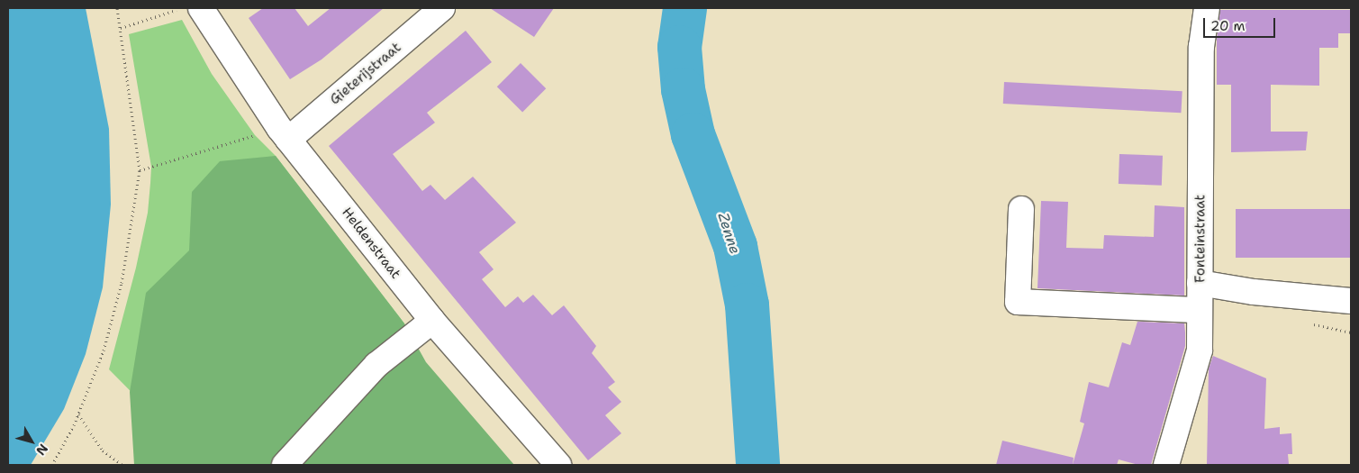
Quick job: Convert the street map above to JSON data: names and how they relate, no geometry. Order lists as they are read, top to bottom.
{
  "streets": {
    "street": ["Gieterijstraat", "Fonteinstraat", "Heldenstraat"]
  },
  "crossings": [
    ["Gieterijstraat", "Heldenstraat"]
  ],
  "water": ["Zenne"],
  "scale_bar": "20 m",
  "north": "bottom right"
}
